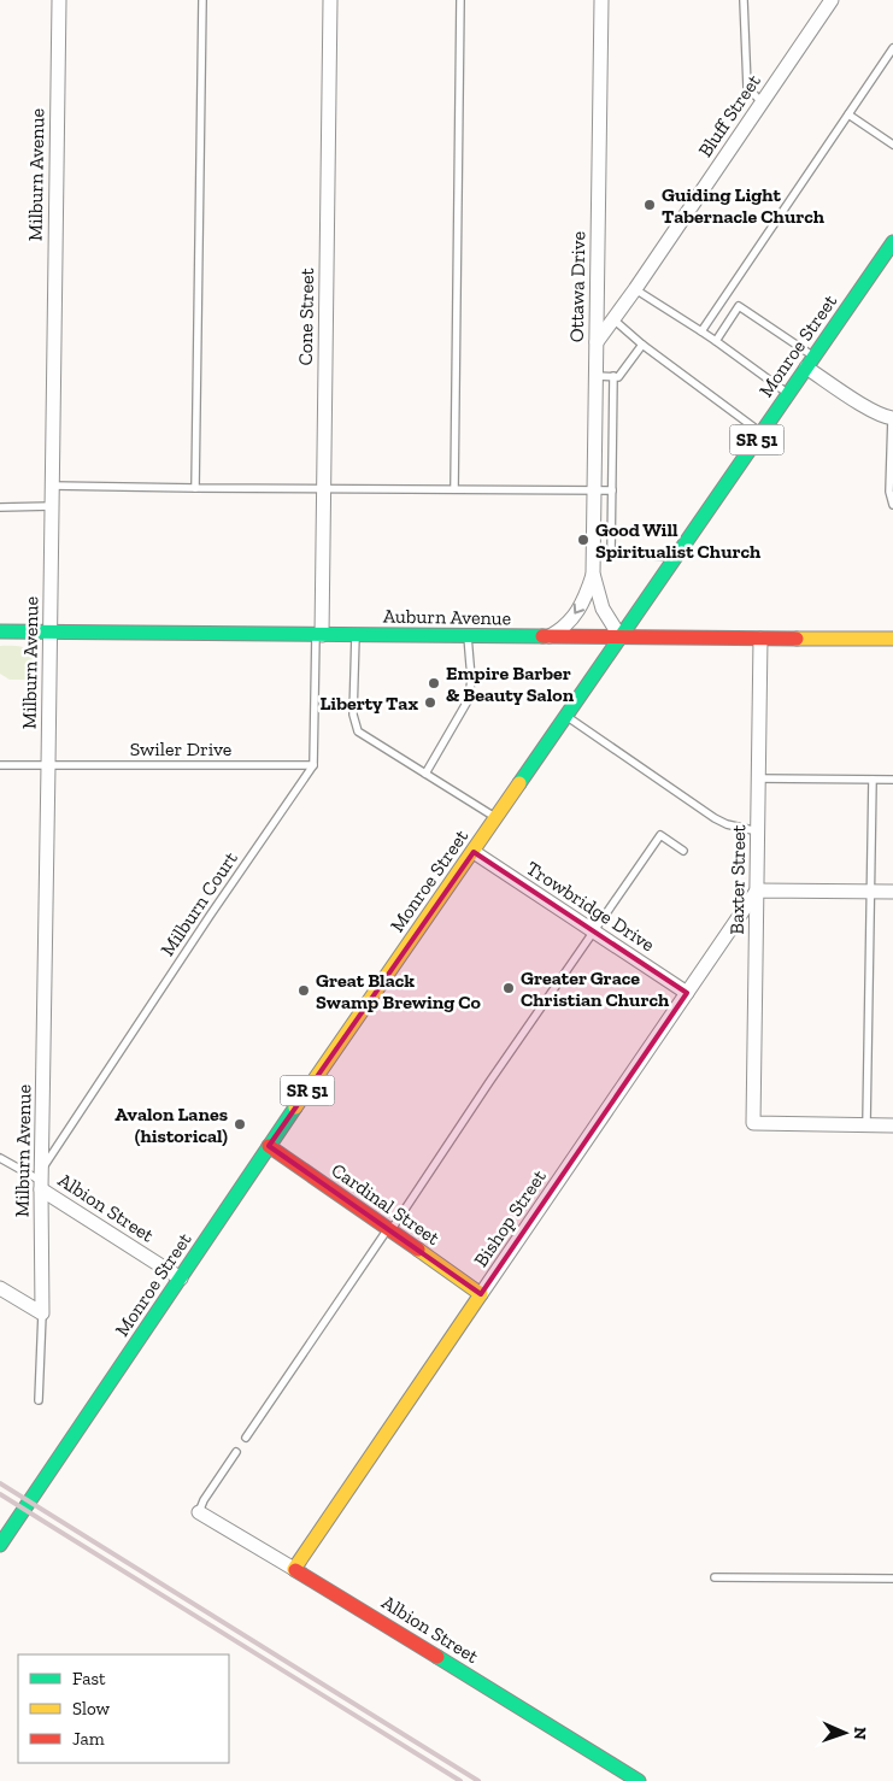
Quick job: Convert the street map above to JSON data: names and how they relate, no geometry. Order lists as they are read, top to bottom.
{
  "streets": {
    "street": [
      "Bluff Street",
      "Milburn Avenue",
      "Ottawa Drive",
      "Cone Street",
      "Monroe Street",
      "SR 51",
      "Auburn Avenue",
      "Baxter Street",
      "Trowbridge Drive",
      "Cardinal Street",
      "Albion Street",
      "Bishop Street"
    ],
    "lane": ["Swiler Drive", "Milburn Court"]
  },
  "crossings": [
    ["Bluff Street", "Ottawa Drive"],
    ["Milburn Avenue", "Auburn Avenue"],
    ["Milburn Avenue", "Swiler Drive"],
    ["Milburn Avenue", "Milburn Court"],
    ["Milburn Avenue", "Albion Street"],
    ["Ottawa Drive", "Monroe Street"],
    ["Ottawa Drive", "Auburn Avenue"],
    ["Cone Street", "Auburn Avenue"],
    ["Monroe Street", "Auburn Avenue"],
    ["Monroe Street", "Trowbridge Drive"],
    ["Monroe Street", "Cardinal Street"],
    ["Monroe Street", "Albion Street"],
    ["Auburn Avenue", "Baxter Street"],
    ["Swiler Drive", "Milburn Court"],
    ["Baxter Street", "Bishop Street"],
    ["Milburn Court", "Albion Street"],
    ["Trowbridge Drive", "Bishop Street"],
    ["Cardinal Street", "Bishop Street"],
    ["Albion Street", "Bishop Street"]
  ],
  "places": [
    "Guiding Light Tabernacle Church",
    "Good Will Spiritualist Church",
    "Empire Barber & Beauty Salon",
    "Liberty Tax",
    "Greater Grace Christian Church",
    "Great Black Swamp Brewing Co",
    "Avalon Lanes (historical)"
  ],
  "legend": ["Fast", "Slow", "Jam"],
  "north": "right"
}
